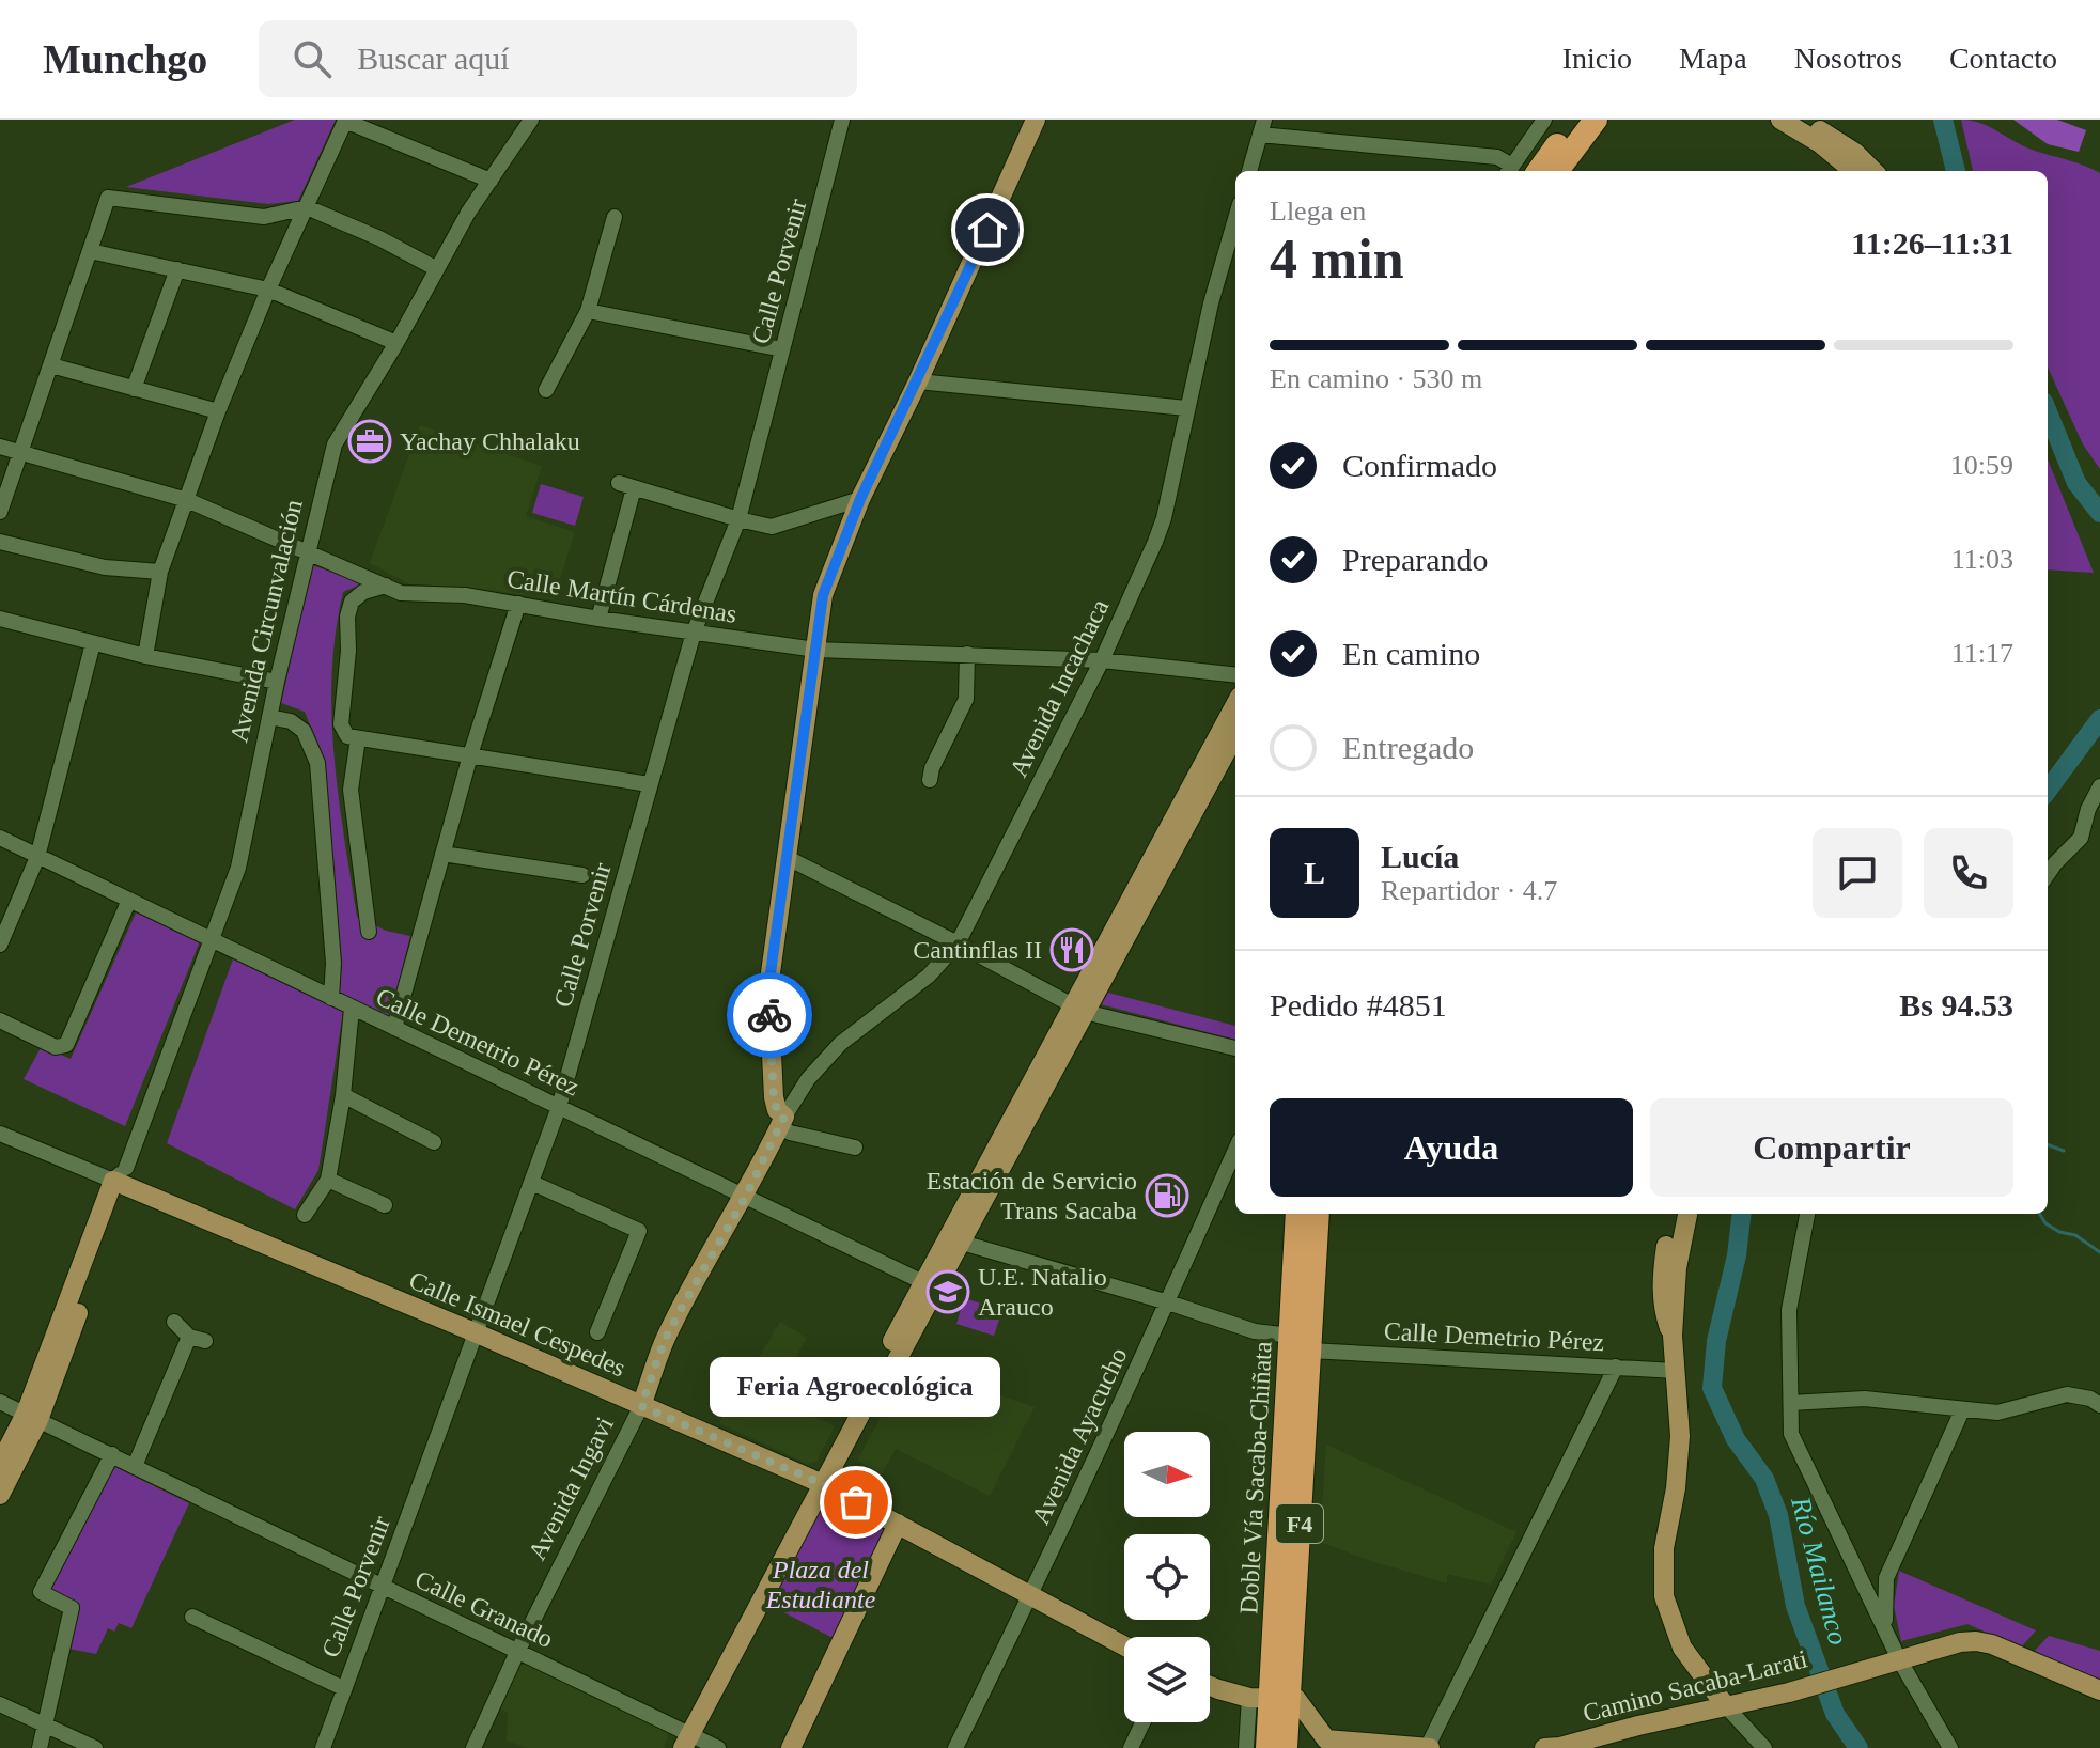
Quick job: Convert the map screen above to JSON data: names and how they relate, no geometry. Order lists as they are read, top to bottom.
{
  "streets": {
    "highway": ["Doble Vía Sacaba-Chiñata", "F4"],
    "main road": [
      "Avenida Circunvalación",
      "Calle Ismael Cespedes",
      "Avenida Ingavi",
      "Camino Sacaba-Larati"
    ],
    "street": [
      "Calle Porvenir",
      "Calle Martín Cárdenas",
      "Avenida Incachaca",
      "Calle Demetrio Pérez",
      "Avenida Ayacucho",
      "Calle Granado"
    ]
  },
  "crossings": [
    ["Calle Porvenir", "Calle Martín Cárdenas"],
    ["Calle Porvenir", "Calle Demetrio Pérez"],
    ["Calle Porvenir", "Calle Ismael Cespedes"],
    ["Calle Porvenir", "Calle Granado"],
    ["Calle Martín Cárdenas", "Avenida Circunvalación"],
    ["Calle Martín Cárdenas", "Avenida Incachaca"],
    ["Avenida Circunvalación", "Calle Demetrio Pérez"],
    ["Avenida Circunvalación", "Calle Ismael Cespedes"],
    ["Avenida Circunvalación", "Calle Granado"],
    ["Avenida Incachaca", "Avenida Ingavi"],
    ["Calle Demetrio Pérez", "Avenida Ayacucho"],
    ["Calle Demetrio Pérez", "Doble Vía Sacaba-Chiñata"],
    ["Calle Demetrio Pérez", "Avenida Ingavi"],
    ["Calle Ismael Cespedes", "Avenida Ayacucho"],
    ["Calle Ismael Cespedes", "Avenida Ingavi"],
    ["Avenida Ingavi", "Calle Granado"]
  ],
  "water": ["Río Mailanco"],
  "parks": ["Plaza del Estudiante"],
  "places": {
    "office": ["Yachay Chhalaku"],
    "restaurant": ["Cantinflas II"],
    "fuel station": ["Estación de Servicio Trans Sacaba"],
    "school or university": ["U.E. Natalio Arauco"],
    "other": ["Feria Agroecológica"]
  },
  "north": "right",
  "page": {
    "header": "Munchgo",
    "search": "Buscar aquí",
    "nav": [
      "Inicio",
      "Mapa",
      "Nosotros",
      "Contacto"
    ],
    "heading": ["4 min", "Llega en", "11:26–11:31"],
    "panel": [
      "Lucía",
      "Repartidor · 4.7",
      "Pedido #4851",
      "Bs 94.53"
    ],
    "bar": "En camino · 530 m",
    "list": [
      ["Confirmado", "10:59"],
      ["Preparando", "11:03"],
      ["En camino", "11:17"],
      "Entregado"
    ],
    "round": "L",
    "buttons": ["Ayuda", "Compartir"],
    "bubble": "Feria Agroecológica"
  }
}
